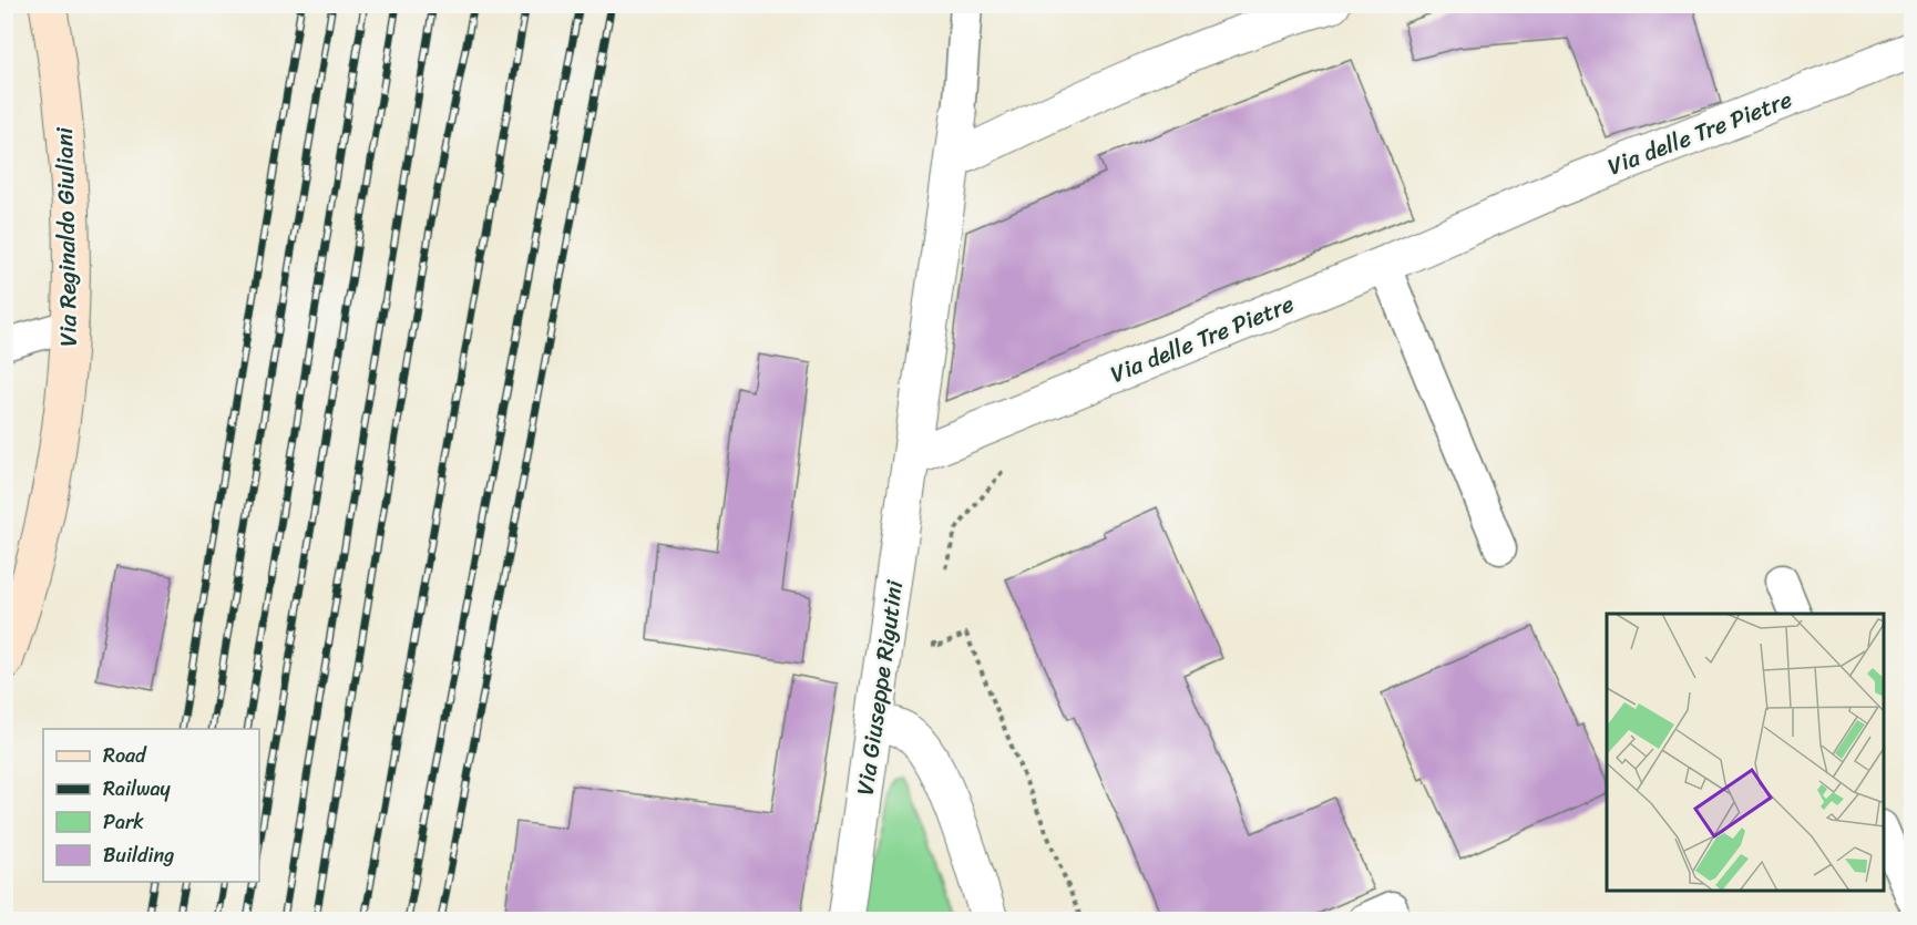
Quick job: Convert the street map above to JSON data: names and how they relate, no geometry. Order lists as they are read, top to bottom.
{
  "streets": {
    "main road": ["Via Reginaldo Giuliani"],
    "street": ["Via delle Tre Pietre", "Via Giuseppe Rigutini"]
  },
  "crossings": [
    ["Via delle Tre Pietre", "Via Giuseppe Rigutini"]
  ],
  "legend": [
    "Road",
    "Railway",
    "Park",
    "Building"
  ]
}
